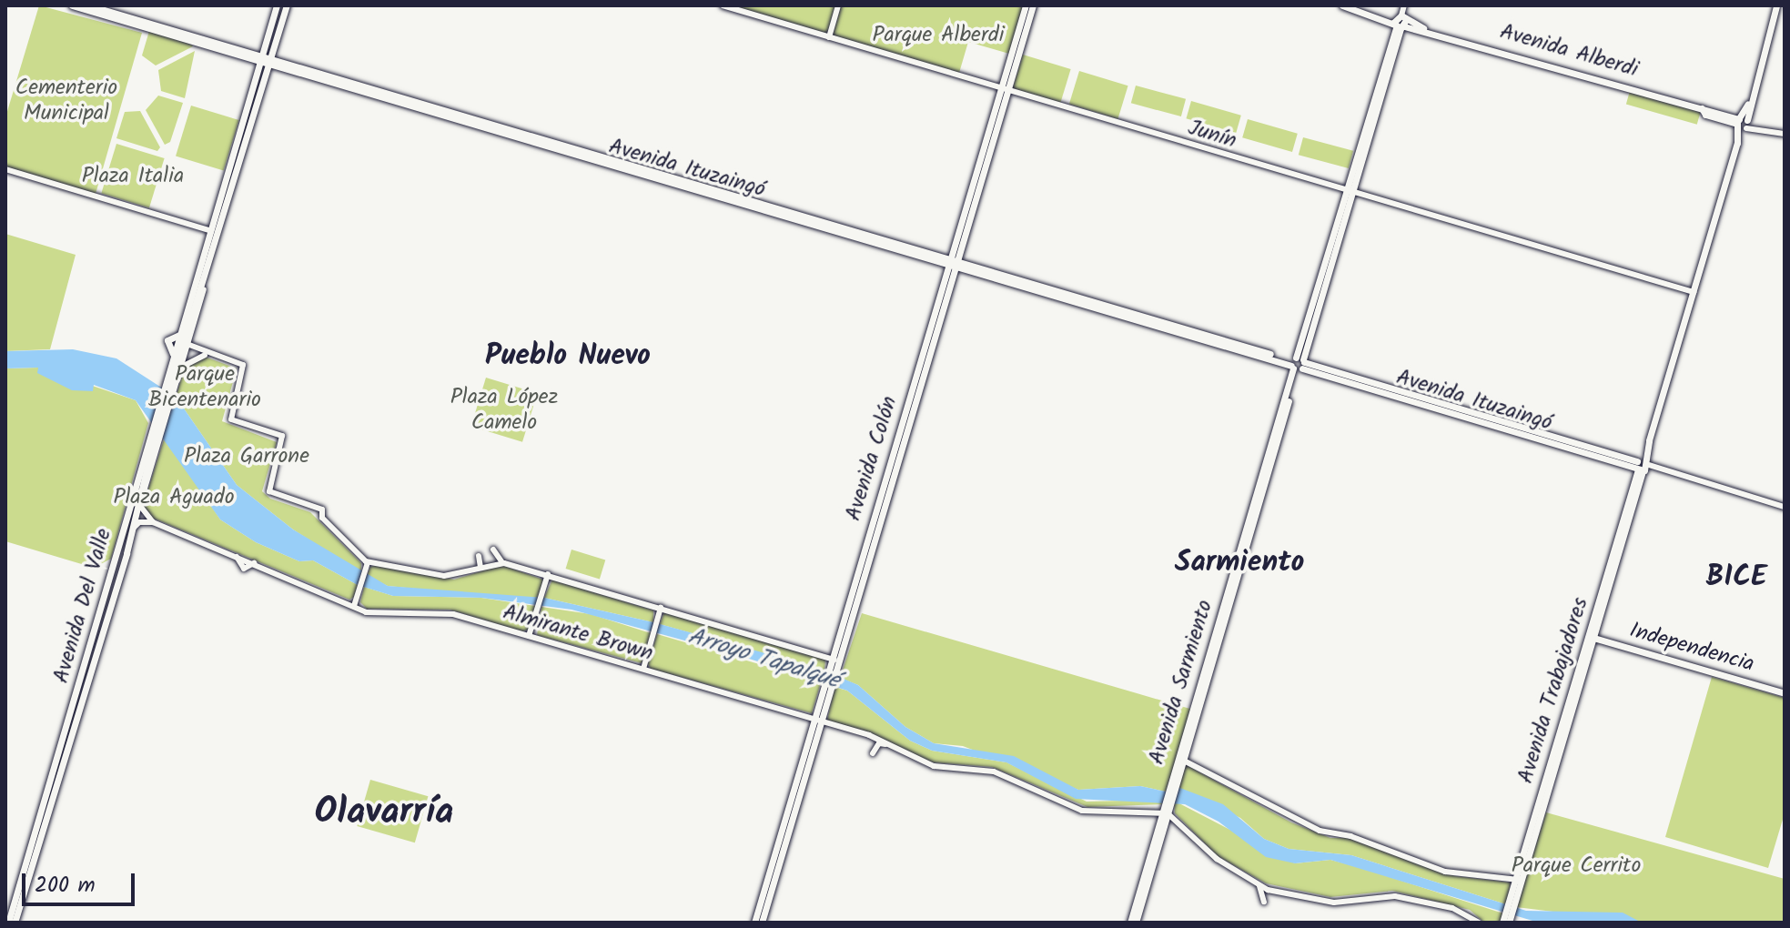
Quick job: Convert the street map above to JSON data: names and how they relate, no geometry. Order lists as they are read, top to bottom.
{
  "streets": {
    "main road": [
      "Avenida Alberdi",
      "Avenida Ituzaingó",
      "Avenida Colón",
      "Avenida Del Valle",
      "Independencia",
      "Avenida Sarmiento",
      "Avenida Trabajadores"
    ],
    "street": ["Junín", "Almirante Brown"]
  },
  "crossings": [
    ["Avenida Alberdi", "Avenida Sarmiento"],
    ["Avenida Alberdi", "Avenida Trabajadores"],
    ["Junín", "Avenida Colón"],
    ["Junín", "Avenida Sarmiento"],
    ["Junín", "Avenida Trabajadores"],
    ["Avenida Ituzaingó", "Avenida Colón"],
    ["Avenida Ituzaingó", "Avenida Del Valle"],
    ["Avenida Ituzaingó", "Avenida Sarmiento"],
    ["Avenida Ituzaingó", "Avenida Trabajadores"],
    ["Avenida Colón", "Almirante Brown"],
    ["Avenida Del Valle", "Almirante Brown"],
    ["Almirante Brown", "Avenida Sarmiento"],
    ["Independencia", "Avenida Trabajadores"]
  ],
  "districts": [
    "Pueblo Nuevo",
    "Sarmiento",
    "BICE",
    "Olavarría"
  ],
  "water": ["Arroyo Tapalqué"],
  "parks": [
    "Parque Alberdi",
    "Cementerio Municipal",
    "Plaza Italia",
    "Parque Bicentenario",
    "Plaza López Camelo",
    "Plaza Garrone",
    "Plaza Aguado",
    "Parque Cerrito"
  ],
  "scale_bar": "200 m"
}
